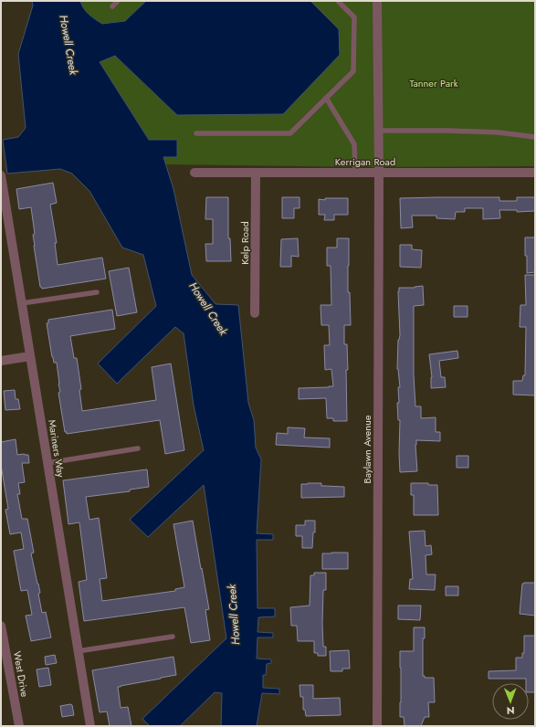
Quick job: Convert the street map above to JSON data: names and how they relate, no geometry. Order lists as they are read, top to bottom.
{
  "streets": {
    "street": [
      "Kerrigan Road",
      "Kelp Road",
      "Mariners Way",
      "Baylawn Avenue",
      "West Drive"
    ]
  },
  "crossings": [
    ["Kerrigan Road", "Kelp Road"],
    ["Kerrigan Road", "Baylawn Avenue"]
  ],
  "water": ["Howell Creek"],
  "parks": ["Tanner Park"],
  "north": "bottom"
}
